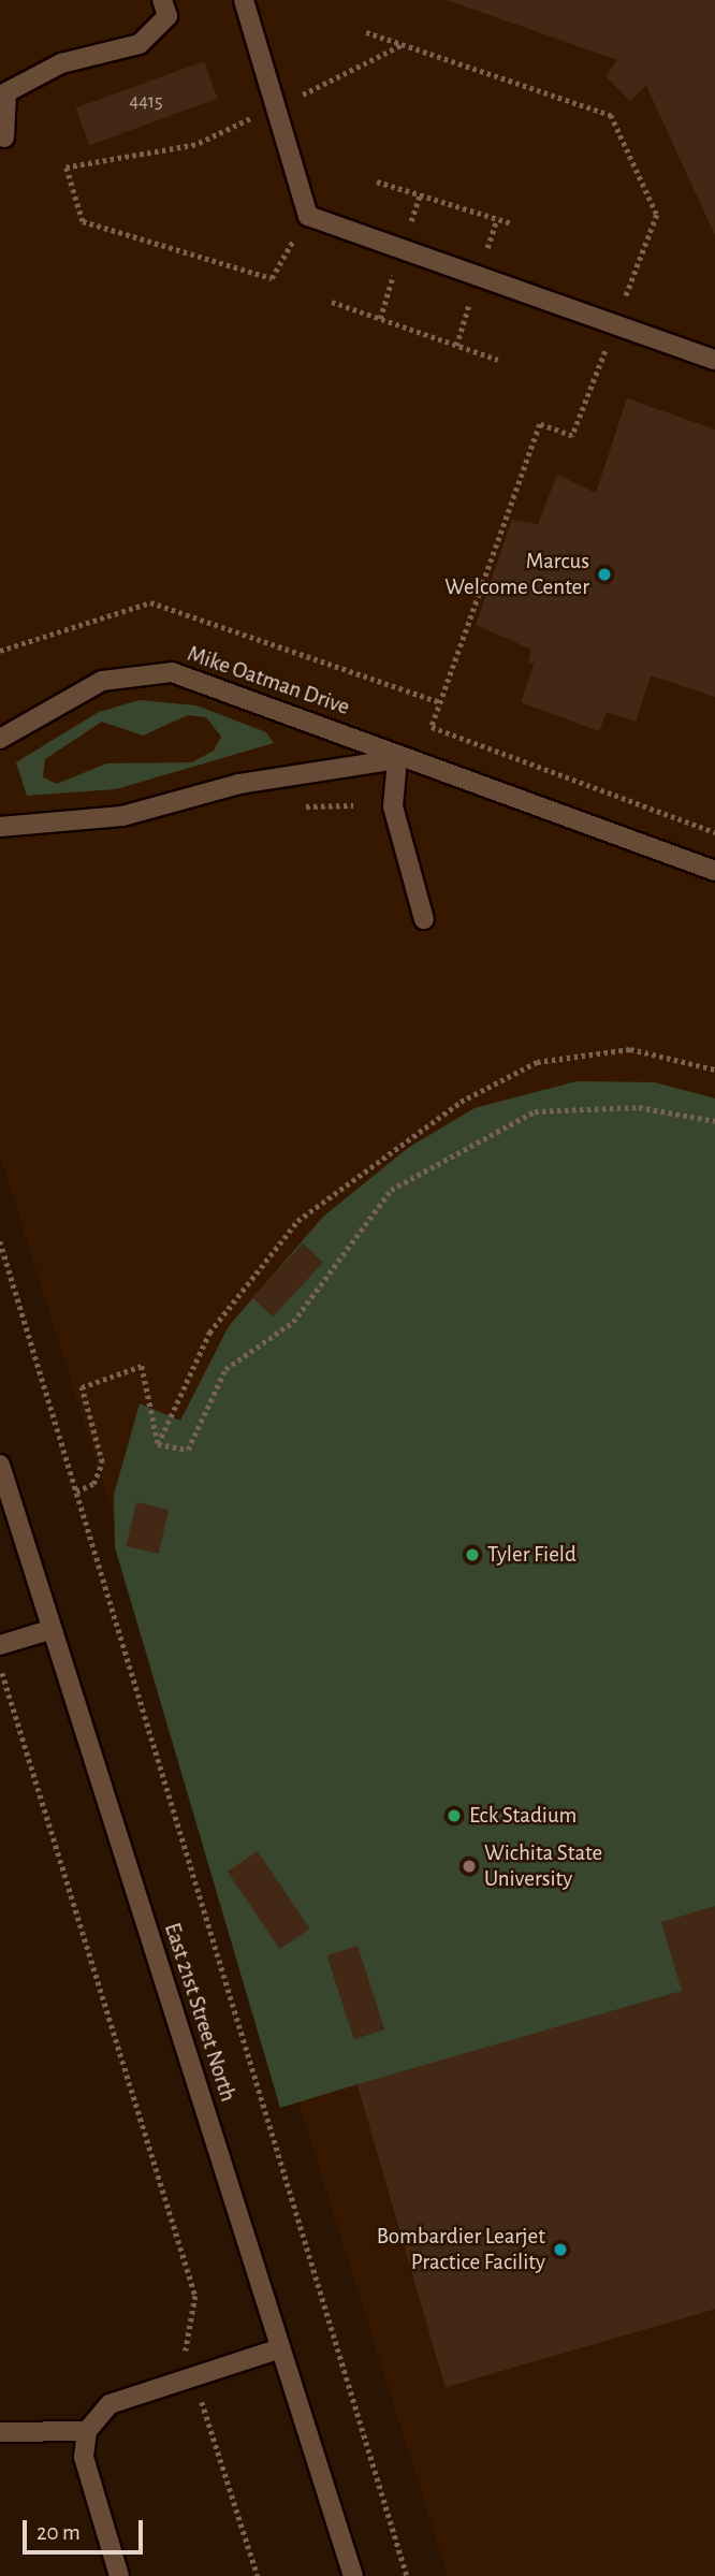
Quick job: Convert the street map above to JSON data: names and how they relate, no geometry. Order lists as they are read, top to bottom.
{
  "streets": {
    "street": ["Mike Oatman Drive", "East 21st Street North"]
  },
  "places": [
    "Marcus Welcome Center",
    "Tyler Field",
    "Eck Stadium",
    "Wichita State University",
    "Bombardier Learjet Practice Facility"
  ],
  "house_numbers": ["4415"],
  "scale_bar": "20 m"
}
